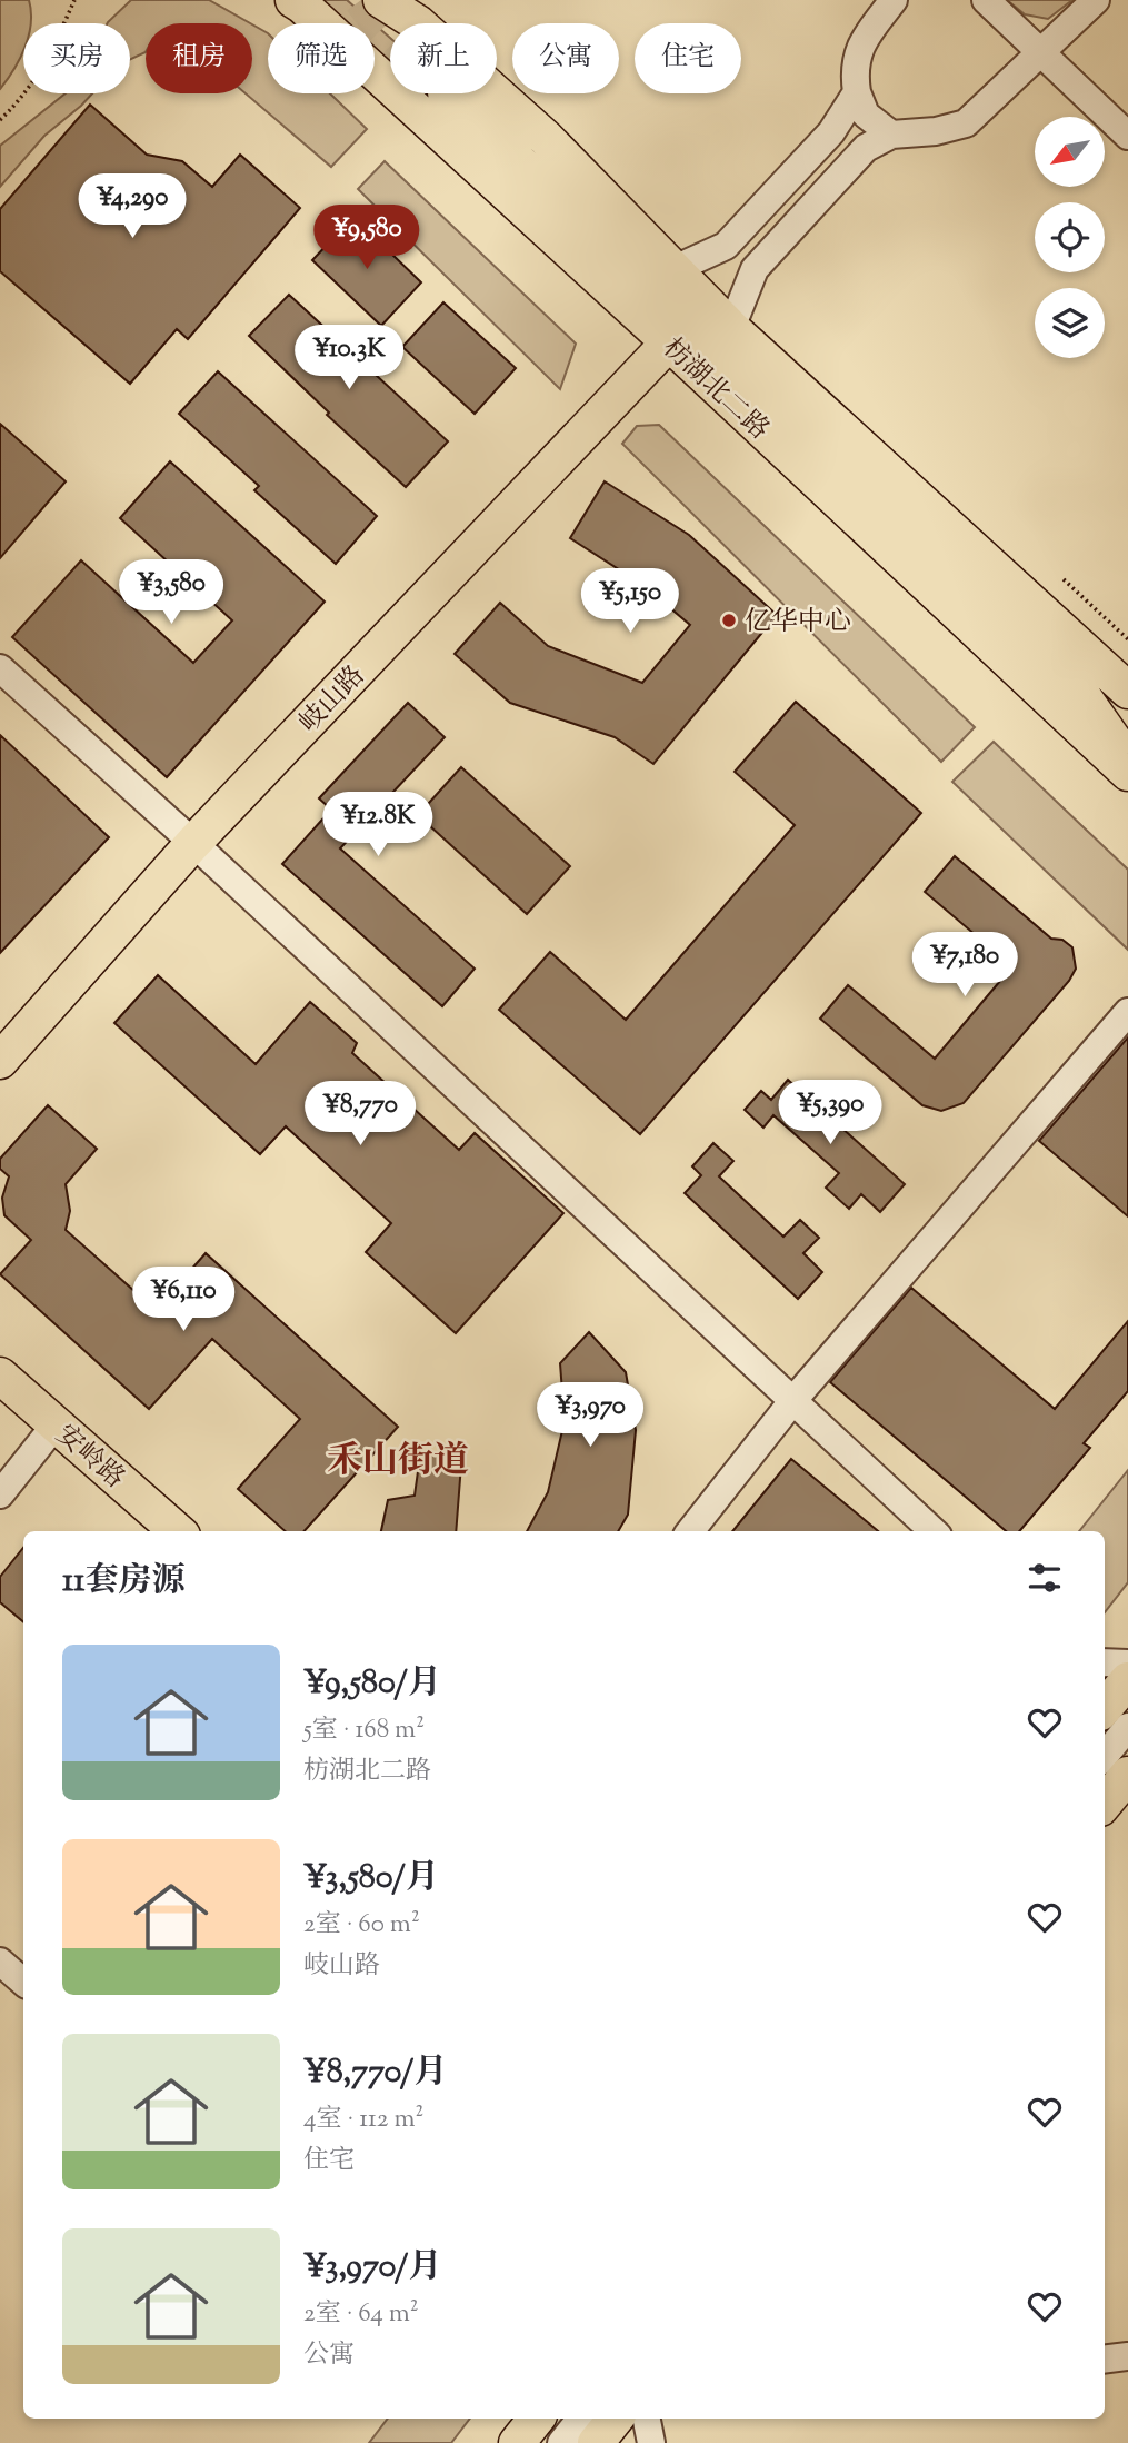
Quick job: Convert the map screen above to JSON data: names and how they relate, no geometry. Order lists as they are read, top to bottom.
{
  "streets": {
    "main road": ["枋湖北二路", "岐山路", "安岭路"]
  },
  "crossings": [
    ["枋湖北二路", "岐山路"]
  ],
  "districts": ["禾山街道"],
  "places": ["亿华中心"],
  "north": "bottom left",
  "page": {
    "chip": [
      "买房",
      "租房",
      "筛选",
      "新上",
      "公寓",
      "住宅"
    ],
    "price": [
      "¥4,290",
      "¥9,580",
      "¥10.3K",
      "¥3,580",
      "¥5,150",
      "¥12.8K",
      "¥7,180",
      "¥5,390",
      "¥8,770",
      "¥6,110",
      "¥3,970"
    ],
    "heading": "11套房源",
    "list": [
      {
        "name": "¥9,580/月",
        "note": "5室 · 168 m² · 枋湖北二路"
      },
      {
        "name": "¥3,580/月",
        "note": "2室 · 60 m² · 岐山路"
      },
      {
        "name": "¥8,770/月",
        "note": "4室 · 112 m² · 住宅"
      },
      {
        "name": "¥3,970/月",
        "note": "2室 · 64 m² · 公寓"
      }
    ]
  }
}
